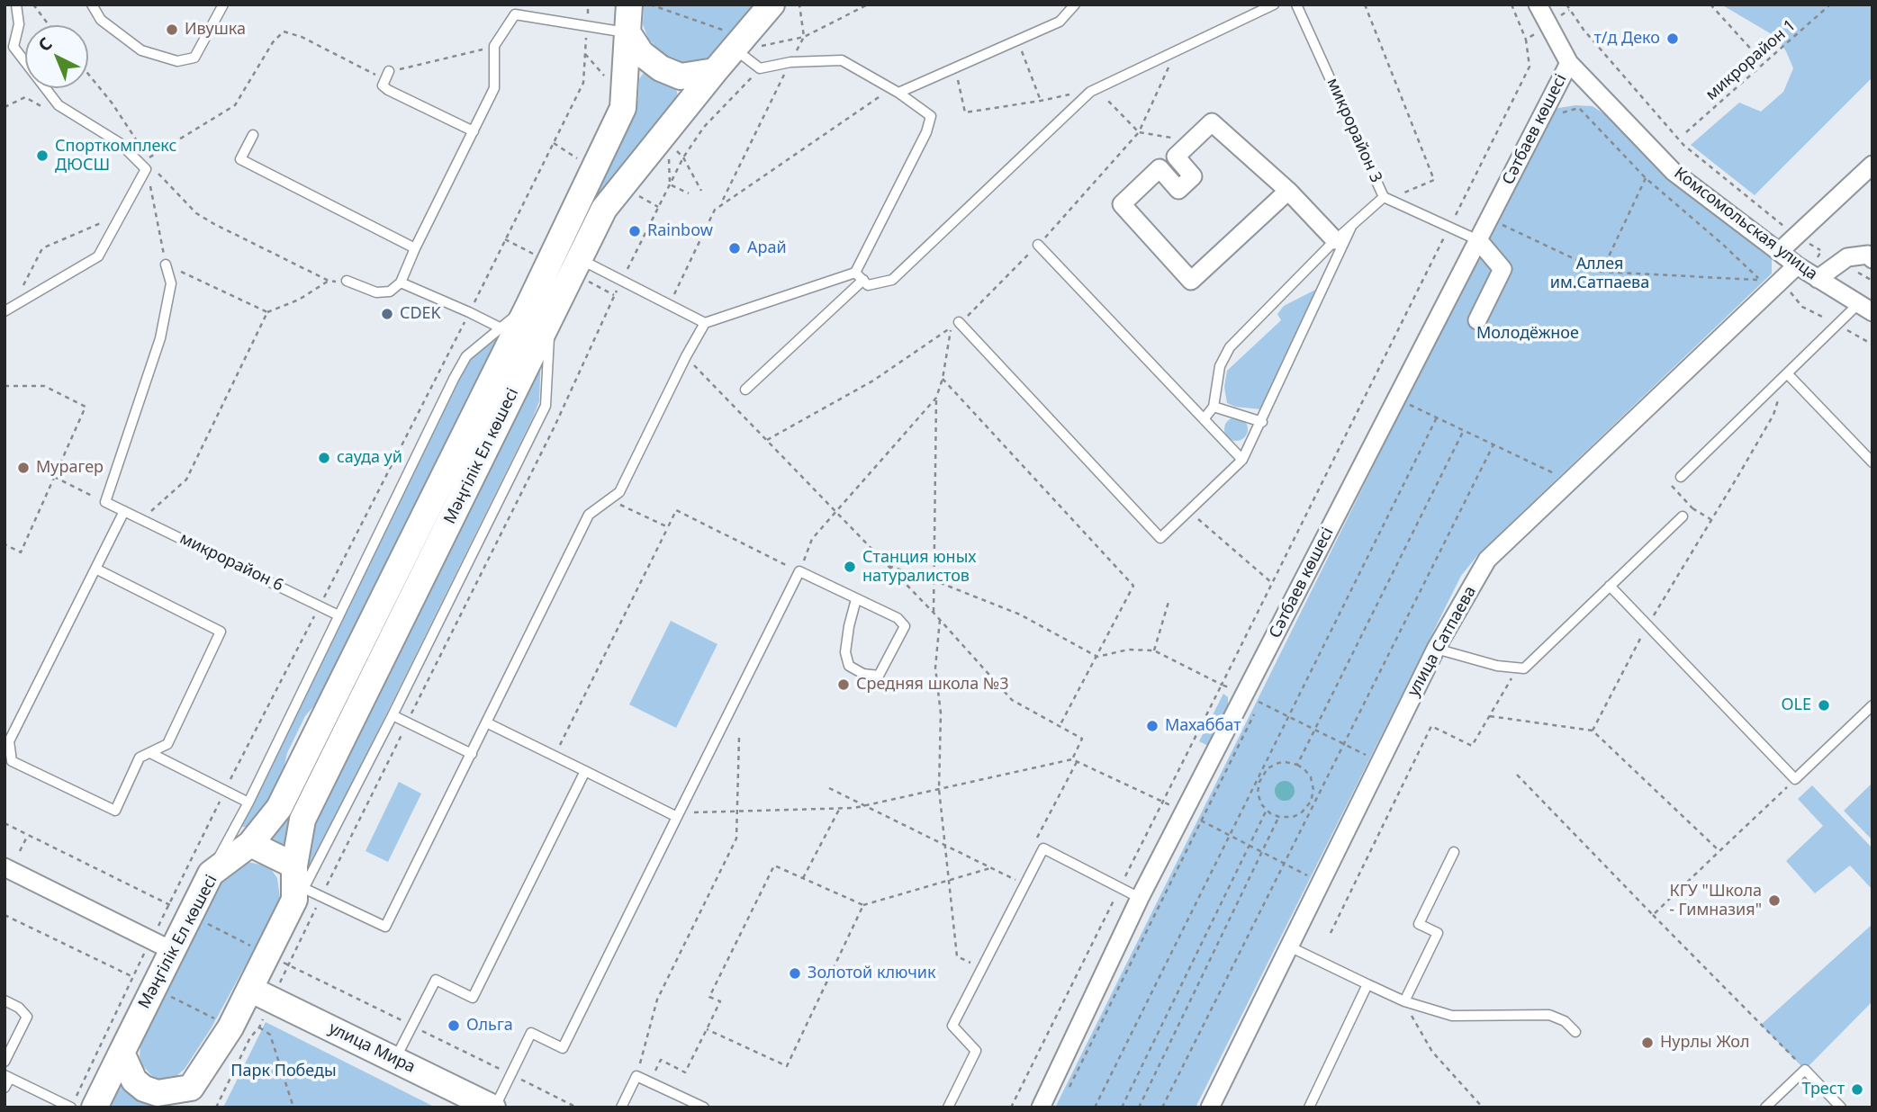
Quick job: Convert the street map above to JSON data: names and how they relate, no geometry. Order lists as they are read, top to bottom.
{
  "streets": {
    "street": [
      "Сәтбаев көшесі",
      "Комсомольская улица",
      "Мәңгілік Ел көшесі",
      "улица Сатпаева",
      "улица Мира"
    ],
    "lane": ["микрорайон 3", "микрорайон 6"],
    "path": ["микрорайон 1"]
  },
  "crossings": [
    ["Сәтбаев көшесі", "микрорайон 3"],
    ["Сәтбаев көшесі", "Комсомольская улица"],
    ["Комсомольская улица", "улица Сатпаева"],
    ["Мәңгілік Ел көшесі", "улица Мира"]
  ],
  "parks": ["Аллея им.Сатпаева", "Молодёжное", "Парк Победы"],
  "places": [
    "Ивушка",
    "т/д Деко",
    "Спорткомплекс ДЮСШ",
    "Rainbow",
    "Арай",
    "CDEK",
    "сауда уй",
    "Мурагер",
    "Станция юных натуралистов",
    "Средняя школа №3",
    "OLE",
    "Махаббат",
    "КГУ \"Школа - Гимназия\"",
    "Золотой ключик",
    "Ольга",
    "Нурлы Жол",
    "Трест"
  ],
  "north": "top left"
}
